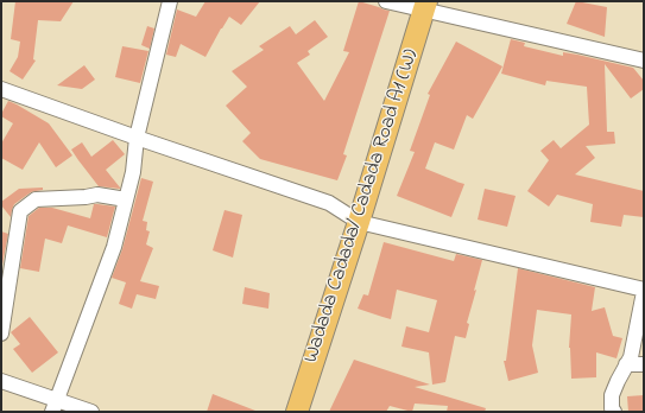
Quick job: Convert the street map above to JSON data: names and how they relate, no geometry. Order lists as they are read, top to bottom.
{
  "streets": {
    "main road": ["Wadada Cadada/ Cadada Road A1 (W)"]
  }
}
